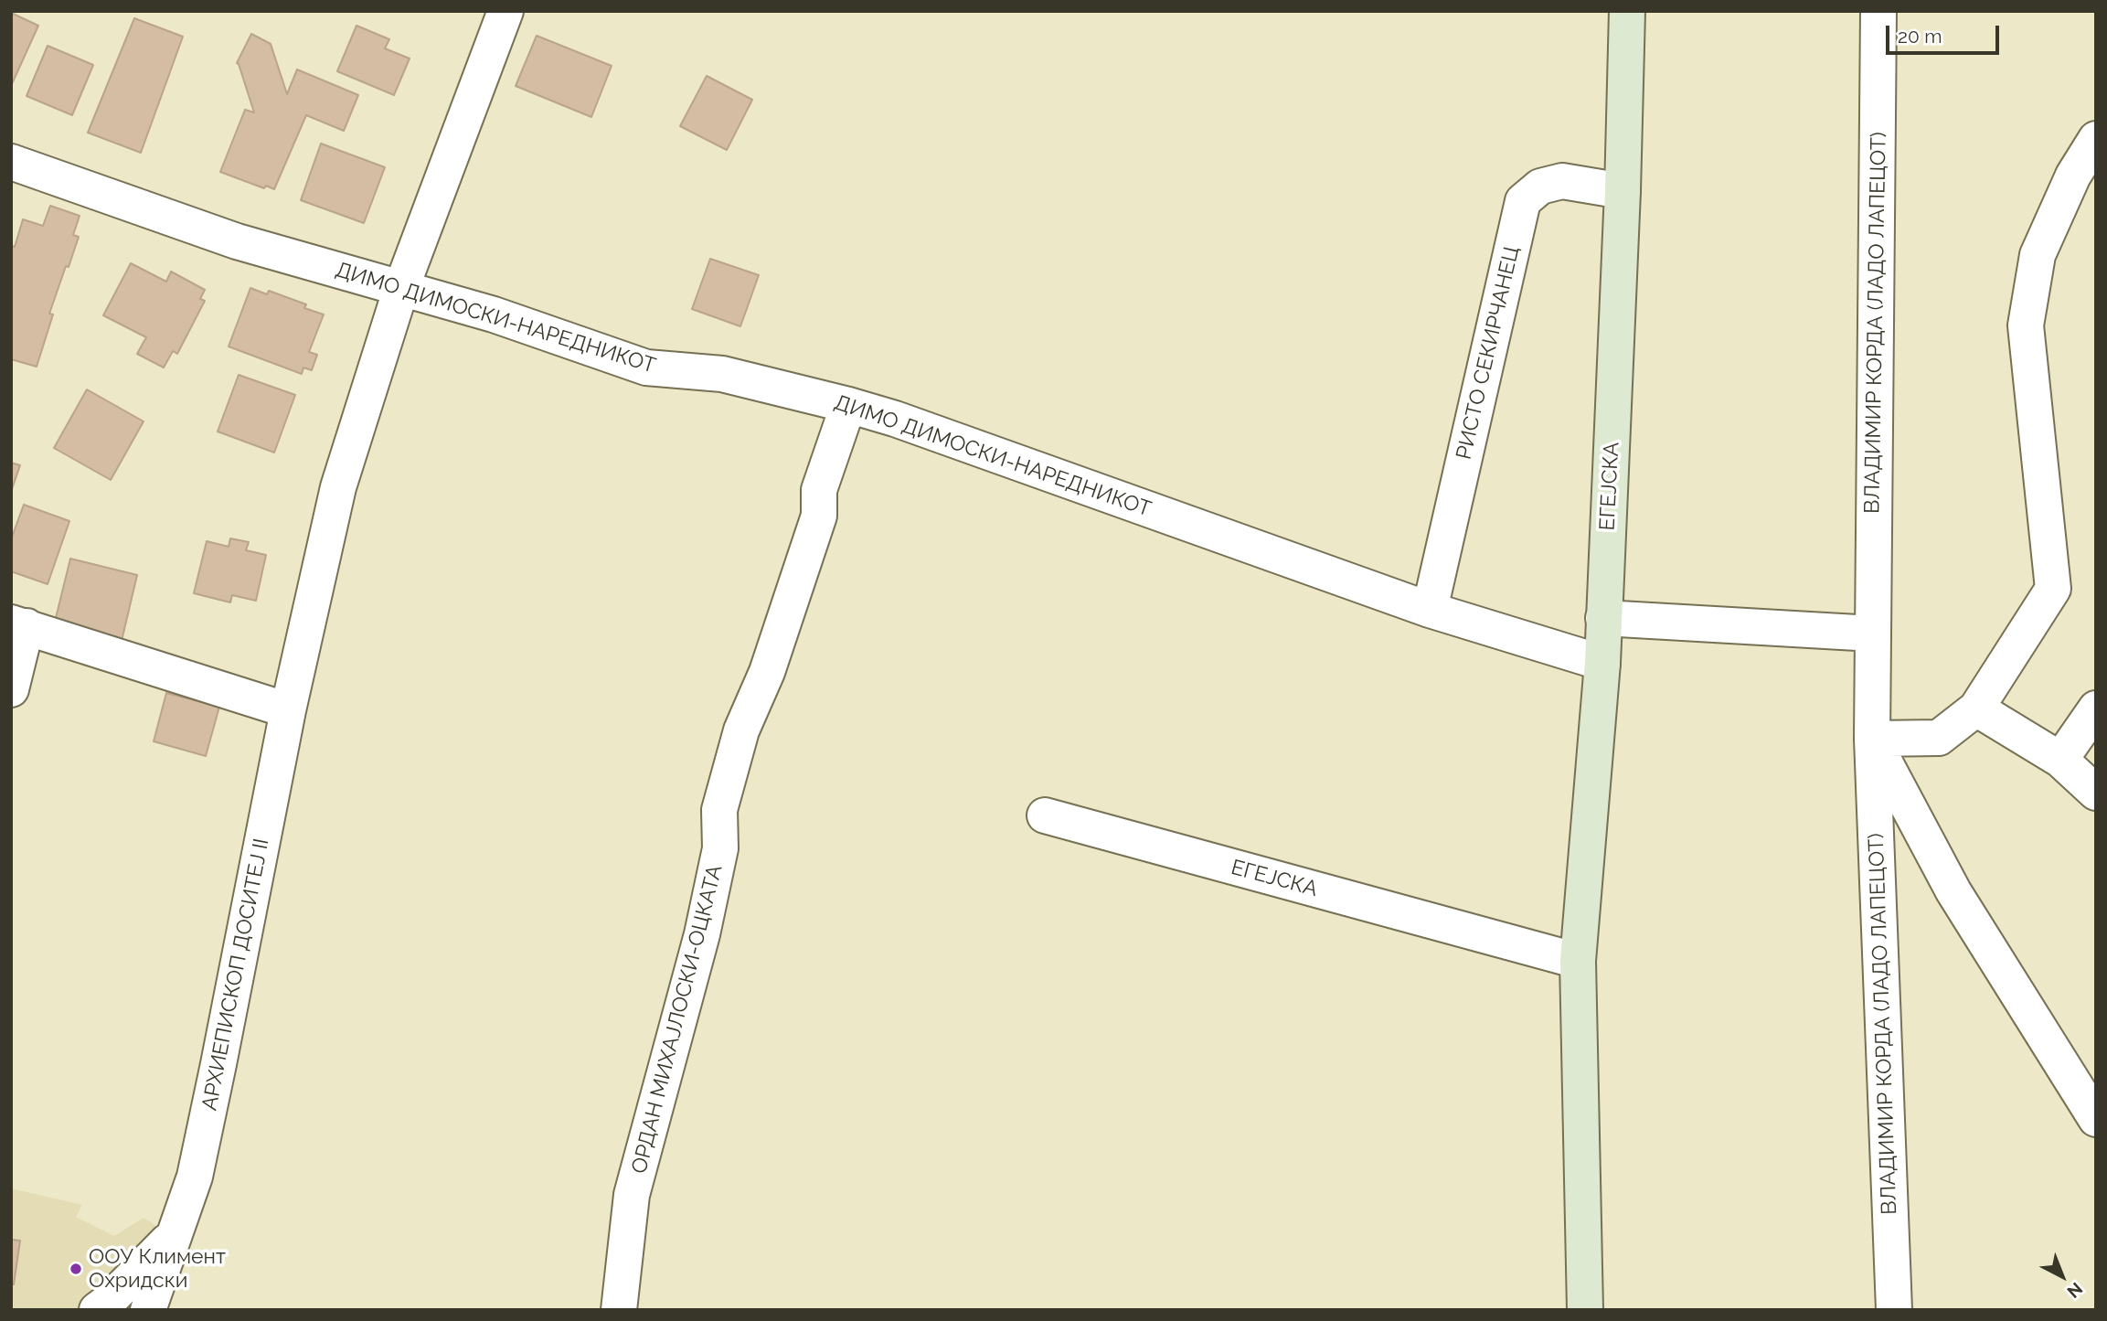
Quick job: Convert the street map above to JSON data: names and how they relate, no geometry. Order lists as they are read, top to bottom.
{
  "streets": {
    "street": [
      "ДИМО ДИМОСКИ-НАРЕДНИКОТ",
      "ВЛАДИМИР КОРДА (ЛАДО ЛАПЕЦОТ)",
      "РИСТО СЕКИРЧАНЕЦ",
      "ЕГЕЈСКА",
      "АРХИЕПИСКОП ДОСИТЕЈ II",
      "ОРДАН МИХАЈЛОСКИ-ОЦКАТА"
    ]
  },
  "crossings": [
    ["ДИМО ДИМОСКИ-НАРЕДНИКОТ", "РИСТО СЕКИРЧАНЕЦ"],
    ["ДИМО ДИМОСКИ-НАРЕДНИКОТ", "ЕГЕЈСКА"],
    ["ДИМО ДИМОСКИ-НАРЕДНИКОТ", "АРХИЕПИСКОП ДОСИТЕЈ II"],
    ["ДИМО ДИМОСКИ-НАРЕДНИКОТ", "ОРДАН МИХАЈЛОСКИ-ОЦКАТА"],
    ["РИСТО СЕКИРЧАНЕЦ", "ЕГЕЈСКА"]
  ],
  "places": ["ООУ Климент Охридски"],
  "scale_bar": "20 m",
  "north": "bottom right"
}
